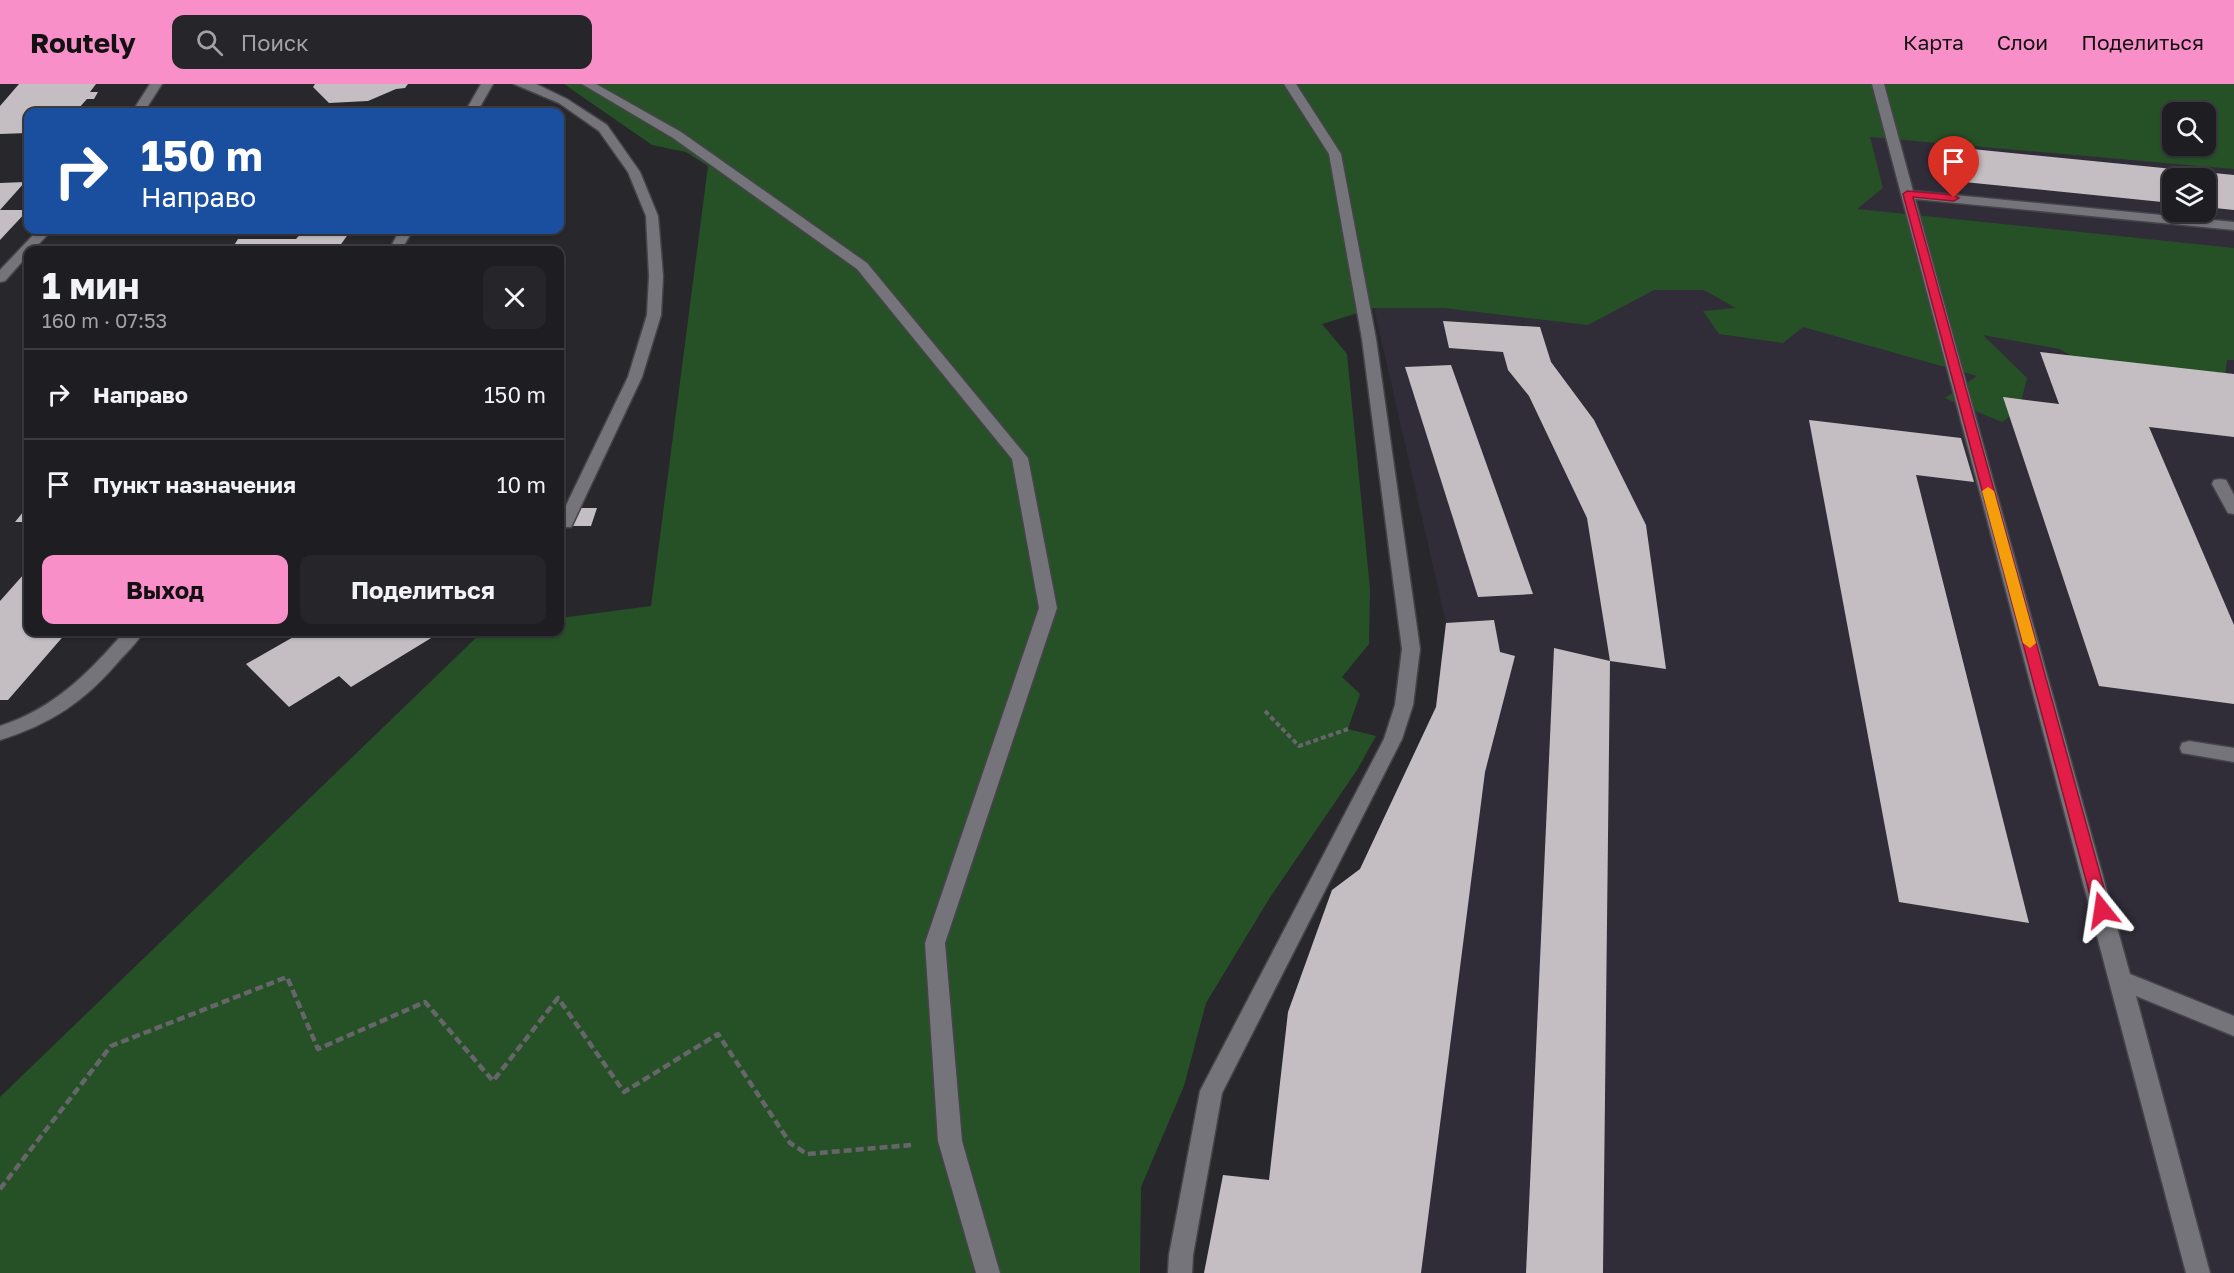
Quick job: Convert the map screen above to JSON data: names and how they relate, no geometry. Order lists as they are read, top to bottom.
{
  "page": {
    "header": "Routely",
    "search": "Поиск",
    "nav": ["Карта", "Слои", "Поделиться"],
    "turn": ["150 m", "Направо"],
    "heading": ["1 мин", "160 m · 07:53"],
    "list": [
      {
        "name": "Направо",
        "value": "150 m"
      },
      {
        "name": "Пункт назначения",
        "value": "10 m"
      }
    ],
    "buttons": ["Выход", "Поделиться"]
  }
}
